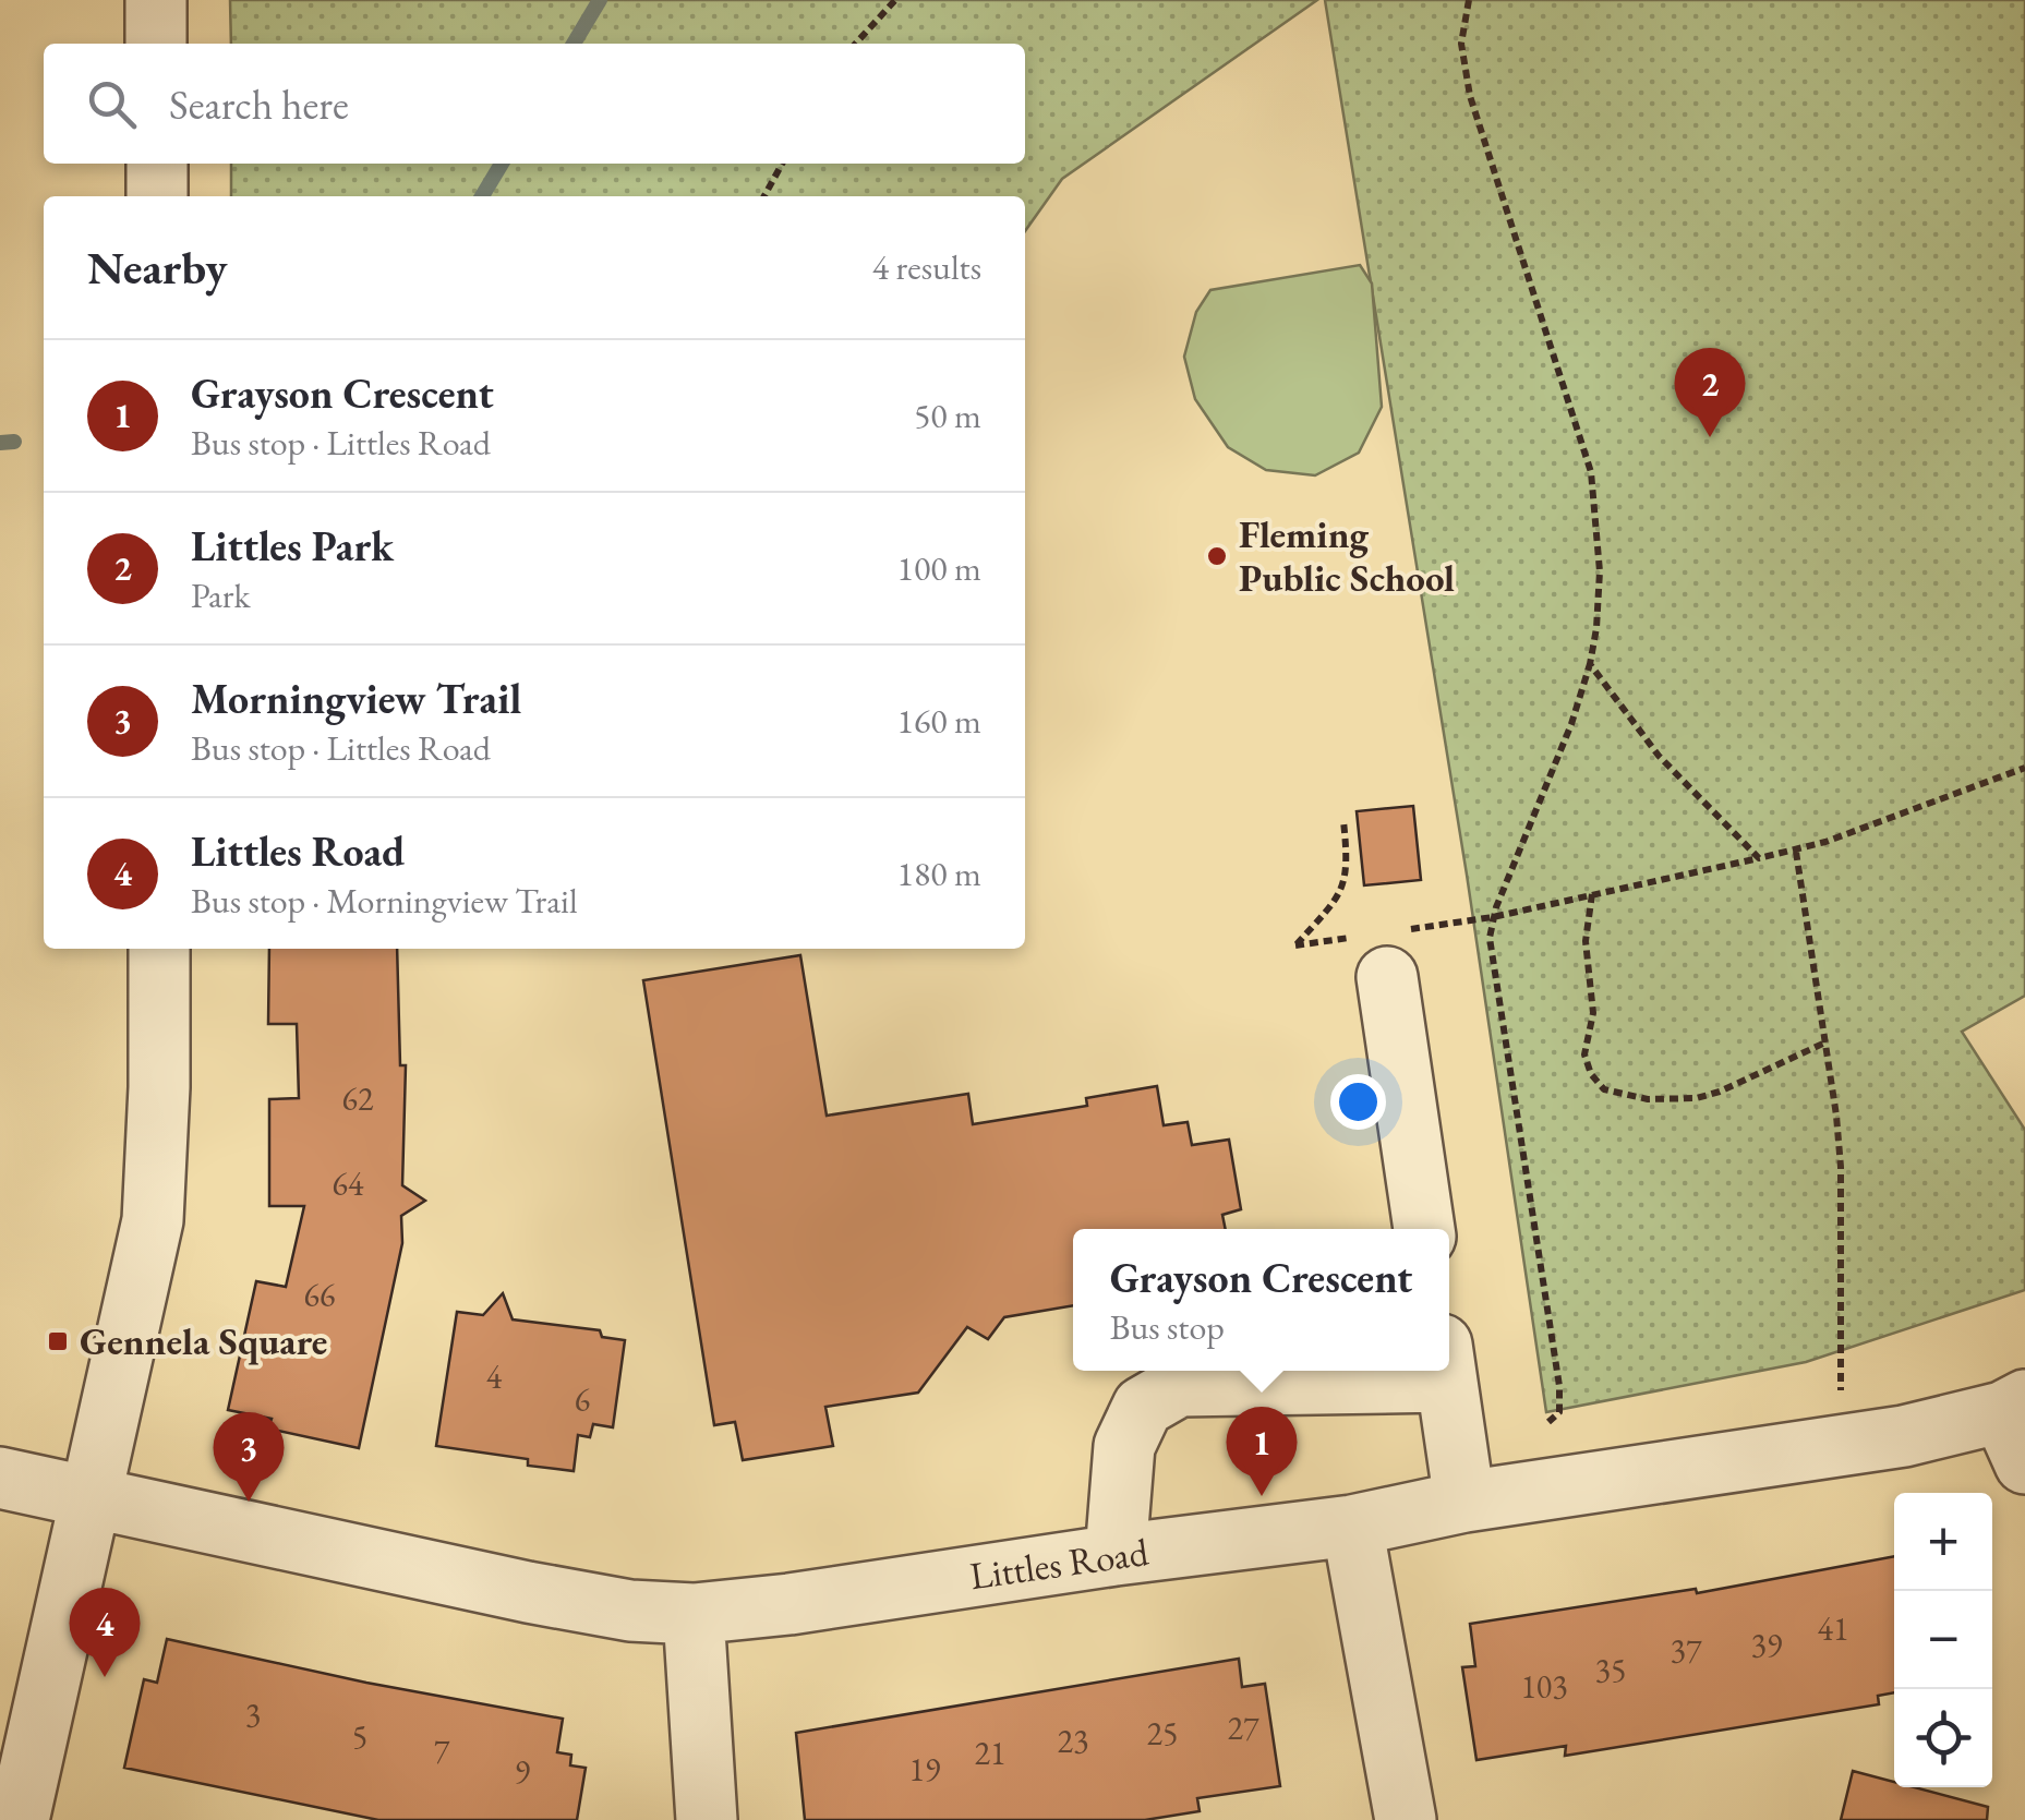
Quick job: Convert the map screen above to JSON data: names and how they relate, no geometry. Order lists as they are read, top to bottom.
{
  "streets": {
    "street": ["Littles Road"]
  },
  "places": {
    "other": ["Fleming Public School"],
    "transit": ["Gennela Square"]
  },
  "house_numbers": [
    "62",
    "64",
    "66",
    "4",
    "6",
    "41",
    "39",
    "37",
    "35",
    "103",
    "3",
    "27",
    "25",
    "5",
    "23",
    "7",
    "21",
    "19",
    "9"
  ],
  "page": {
    "search": "Search here",
    "heading": ["Nearby", "4 results"],
    "list": [
      {
        "mark": "1",
        "name": "Grayson Crescent",
        "note": "Bus stop · Littles Road",
        "value": "50 m"
      },
      {
        "mark": "2",
        "name": "Littles Park",
        "note": "Park",
        "value": "100 m"
      },
      {
        "mark": "3",
        "name": "Morningview Trail",
        "note": "Bus stop · Littles Road",
        "value": "160 m"
      },
      {
        "mark": "4",
        "name": "Littles Road",
        "note": "Bus stop · Morningview Trail",
        "value": "180 m"
      }
    ],
    "pins": [
      "2",
      "1",
      "3",
      "4"
    ],
    "popup": ["Grayson Crescent", "Bus stop"],
    "map_buttons": ["+", "−"]
  }
}
